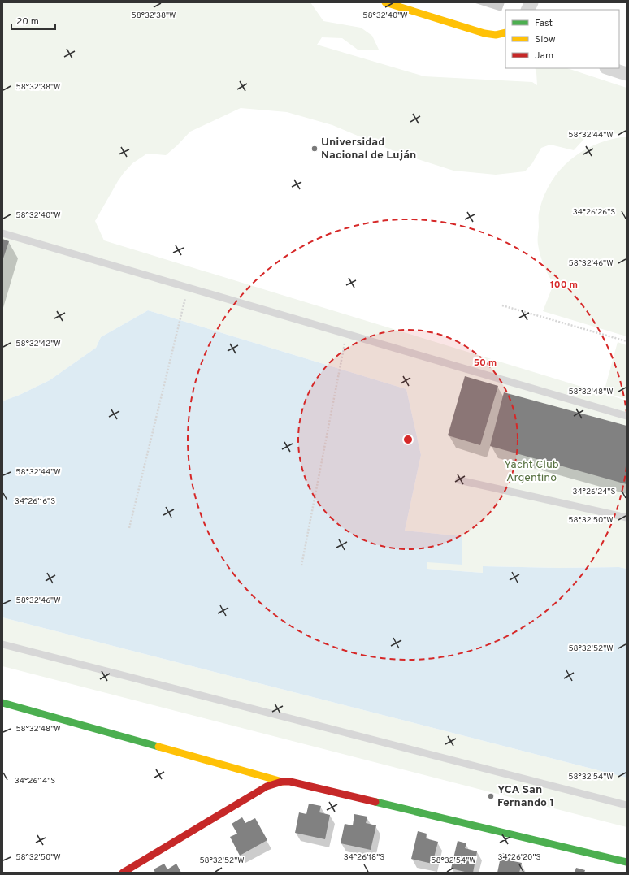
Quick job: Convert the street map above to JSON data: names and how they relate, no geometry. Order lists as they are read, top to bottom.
{
  "parks": ["Yacht Club Argentino"],
  "places": ["Universidad Nacional de Luján", "YCA San Fernando 1"],
  "legend": ["Fast", "Slow", "Jam"],
  "scale_bar": "20 m",
  "coordinates": [
    "58°32'38\"W",
    "58°32'40\"W",
    "58°32'44\"W",
    "34°26'26\"S",
    "58°32'46\"W",
    "58°32'42\"W",
    "58°32'48\"W",
    "34°26'24\"S",
    "34°26'16\"S",
    "58°32'50\"W",
    "58°32'52\"W",
    "58°32'54\"W",
    "34°26'14\"S",
    "34°26'18\"S",
    "34°26'20\"S"
  ],
  "rings": ["100 m", "50 m"]
}
